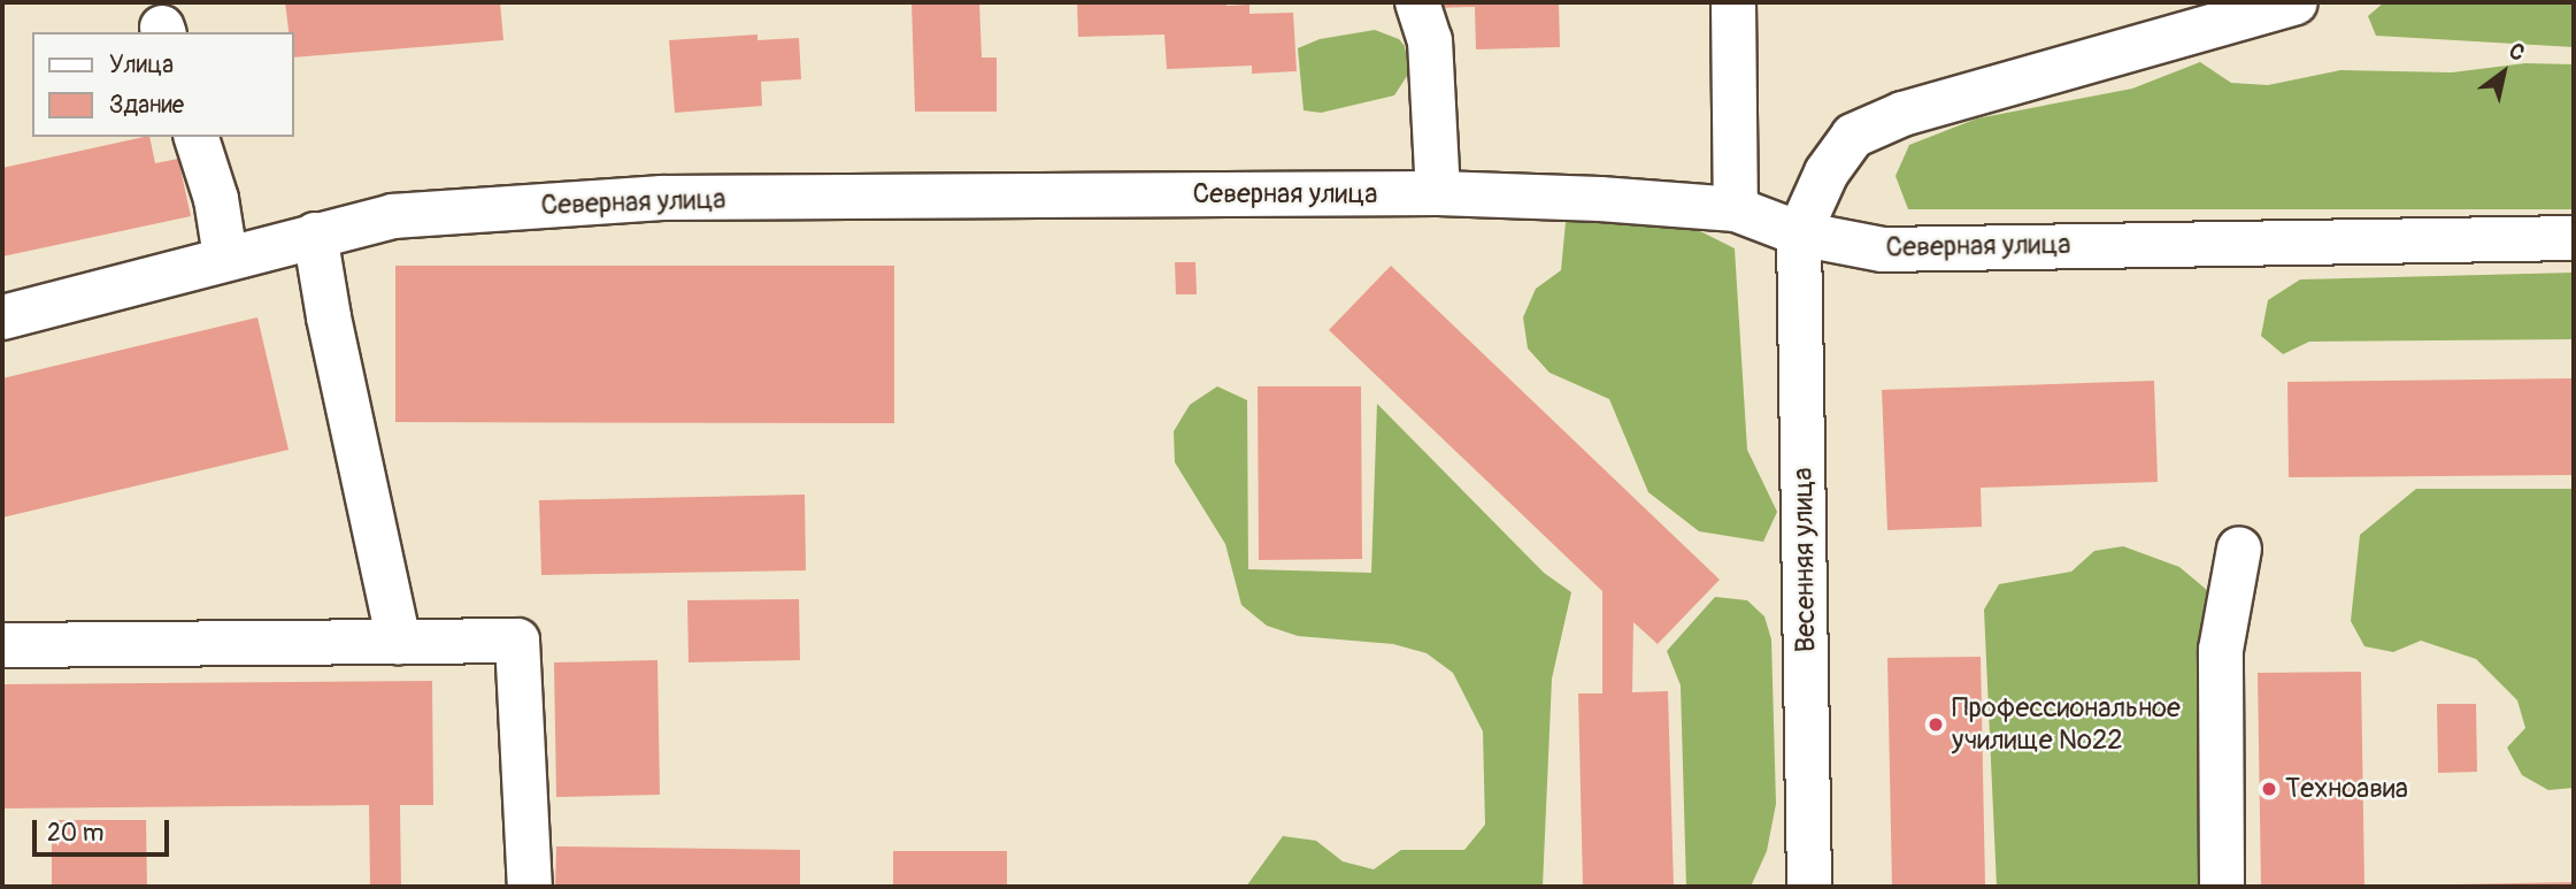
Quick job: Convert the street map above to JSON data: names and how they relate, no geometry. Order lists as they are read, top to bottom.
{
  "streets": {
    "street": ["Северная улица", "Весенняя улица"]
  },
  "crossings": [
    ["Северная улица", "Весенняя улица"]
  ],
  "places": ["Профессиональное училище №22", "Техноавиа"],
  "legend": ["Улица", "Здание"],
  "scale_bar": "20 m",
  "north": "top right"
}
